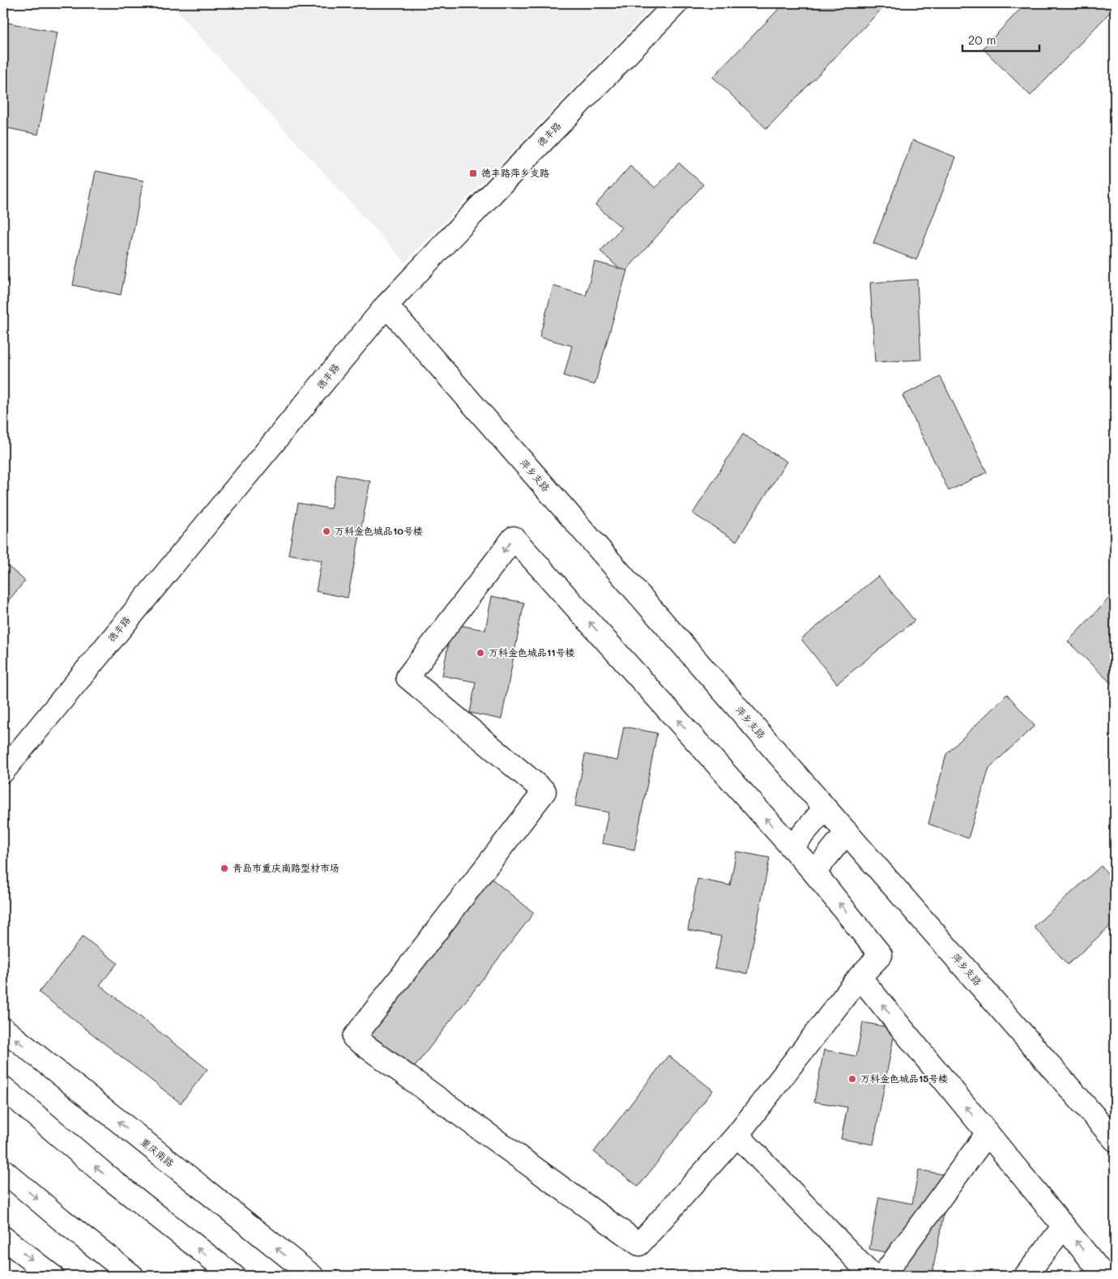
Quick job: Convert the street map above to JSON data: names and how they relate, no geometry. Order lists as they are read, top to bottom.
{
  "streets": {
    "main road": ["德丰路", "萍乡支路", "重庆南路"]
  },
  "crossings": [
    ["德丰路", "萍乡支路"]
  ],
  "places": {
    "transit": ["德丰路萍乡支路"],
    "other": [
      "万科金色城品10号楼",
      "万科金色城品11号楼",
      "青岛市重庆南路型材市场",
      "万科金色城品15号楼"
    ]
  },
  "scale_bar": "20 m"
}
